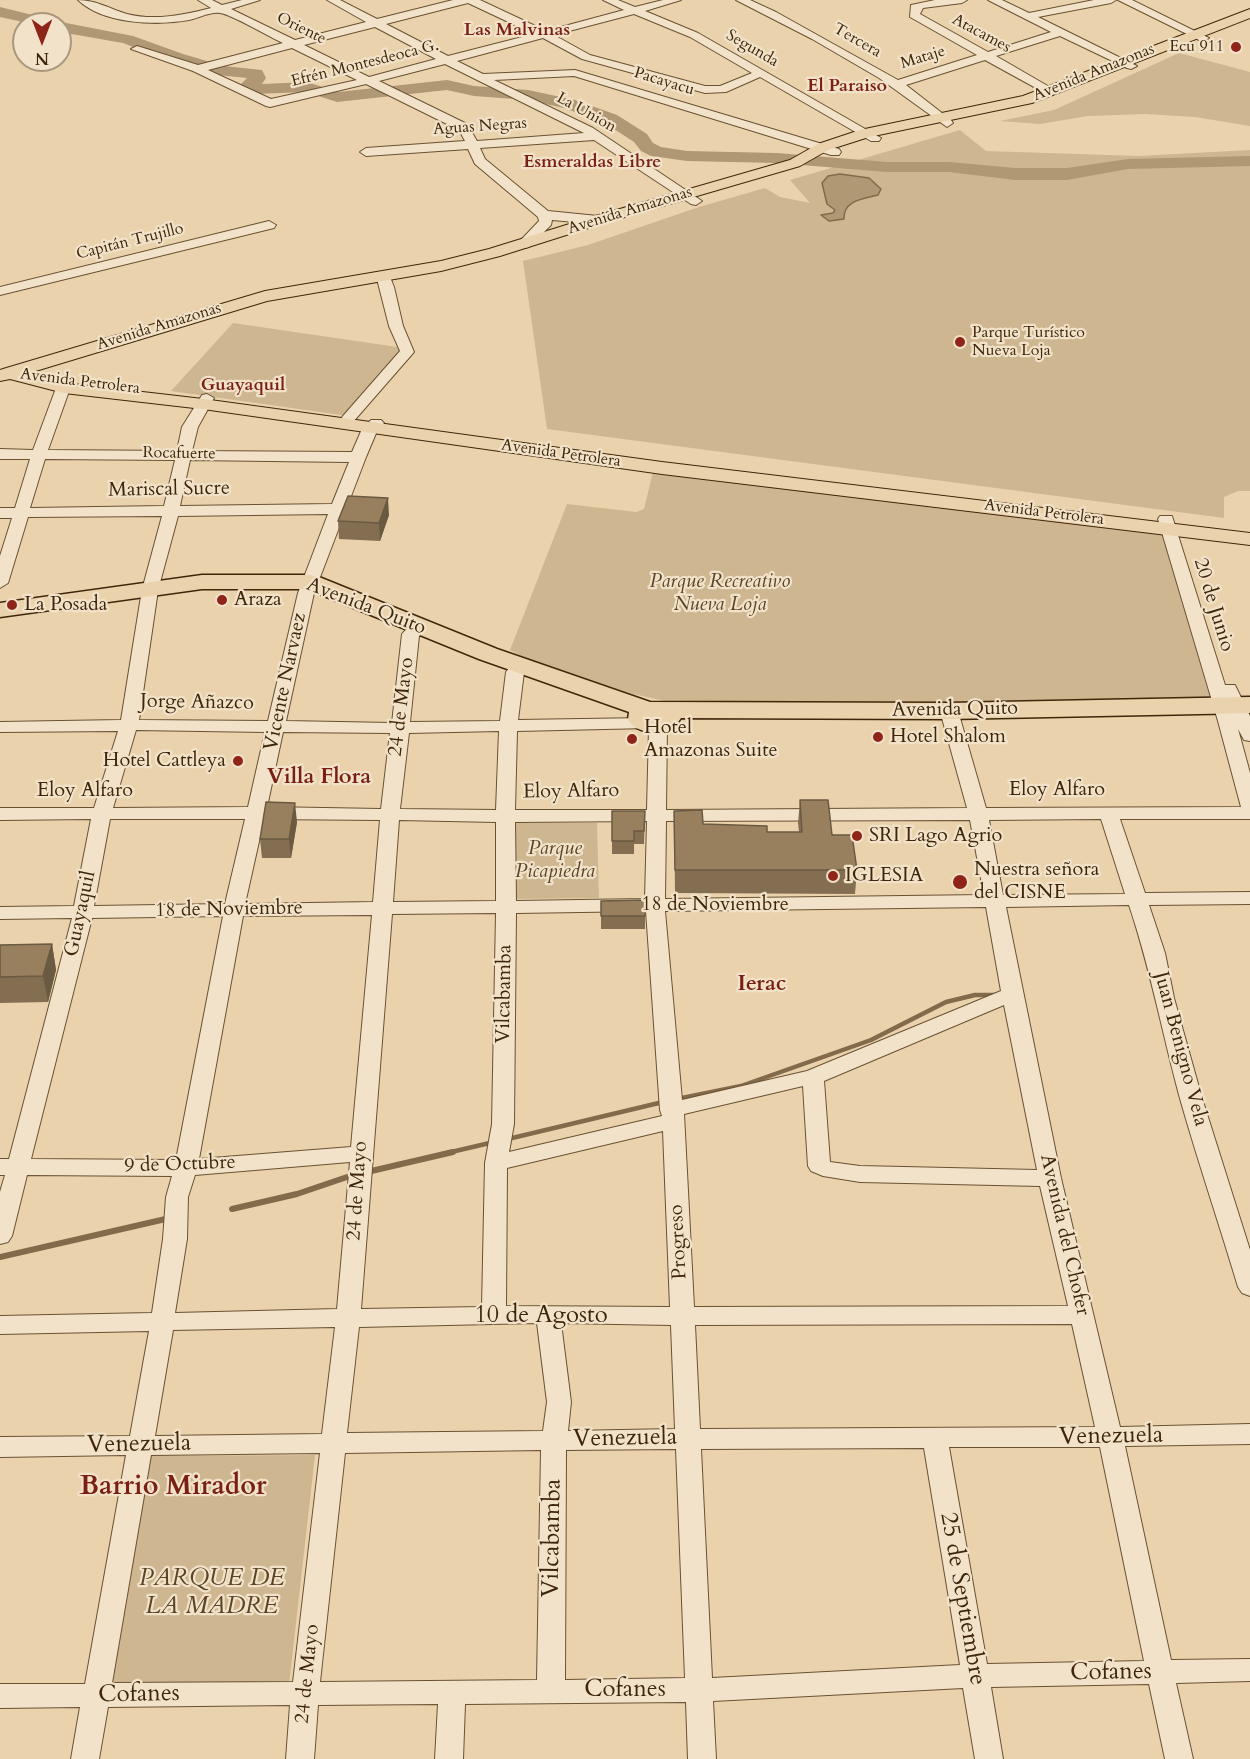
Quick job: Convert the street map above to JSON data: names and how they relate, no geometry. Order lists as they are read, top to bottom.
{
  "streets": {
    "highway": ["Avenida Quito"],
    "main road": ["Avenida Amazonas", "Avenida Petrolera"],
    "street": [
      "Oriente",
      "Atacames",
      "Tercera",
      "Segunda",
      "Mataje",
      "Efrén Montesdeoca G.",
      "Pacayacu",
      "La Union",
      "Aguas Negras",
      "Capitán Trujillo",
      "Rocafuerte",
      "Mariscal Sucre",
      "20 de Junio",
      "Vicente Narvaez",
      "Jorge Añazco",
      "24 de Mayo",
      "Eloy Alfaro",
      "18 de Noviembre",
      "Guayaquil",
      "Vilcabamba",
      "Juan Benigno Vela",
      "9 de Octubre",
      "Avenida del Chofer",
      "Progreso",
      "10 de Agosto",
      "Venezuela",
      "25 de Septiembre",
      "Cofanes"
    ]
  },
  "crossings": [
    ["Oriente", "Efrén Montesdeoca G."],
    ["Oriente", "Aguas Negras"],
    ["Atacames", "Mataje"],
    ["Atacames", "Avenida Amazonas"],
    ["Tercera", "Mataje"],
    ["Tercera", "Avenida Amazonas"],
    ["Segunda", "Efrén Montesdeoca G."],
    ["Segunda", "Avenida Amazonas"],
    ["Efrén Montesdeoca G.", "La Union"],
    ["Avenida Amazonas", "Pacayacu"],
    ["Avenida Amazonas", "La Union"],
    ["Avenida Amazonas", "Avenida Petrolera"],
    ["Pacayacu", "La Union"],
    ["La Union", "Aguas Negras"],
    ["Avenida Petrolera", "20 de Junio"],
    ["Avenida Petrolera", "Vicente Narvaez"],
    ["Avenida Petrolera", "Guayaquil"],
    ["Rocafuerte", "Vicente Narvaez"],
    ["Rocafuerte", "Guayaquil"],
    ["Mariscal Sucre", "Vicente Narvaez"],
    ["Mariscal Sucre", "Guayaquil"],
    ["20 de Junio", "Avenida Quito"],
    ["Avenida Quito", "Vicente Narvaez"],
    ["Avenida Quito", "Jorge Añazco"],
    ["Avenida Quito", "24 de Mayo"],
    ["Avenida Quito", "Guayaquil"],
    ["Avenida Quito", "Vilcabamba"],
    ["Avenida Quito", "Avenida del Chofer"],
    ["Avenida Quito", "Progreso"],
    ["Vicente Narvaez", "Jorge Añazco"],
    ["Vicente Narvaez", "Eloy Alfaro"],
    ["Vicente Narvaez", "18 de Noviembre"],
    ["Vicente Narvaez", "9 de Octubre"],
    ["Vicente Narvaez", "10 de Agosto"],
    ["Jorge Añazco", "24 de Mayo"],
    ["Jorge Añazco", "Guayaquil"],
    ["Jorge Añazco", "Vilcabamba"],
    ["Jorge Añazco", "Progreso"],
    ["24 de Mayo", "Eloy Alfaro"],
    ["24 de Mayo", "18 de Noviembre"],
    ["24 de Mayo", "9 de Octubre"],
    ["24 de Mayo", "10 de Agosto"],
    ["24 de Mayo", "Venezuela"],
    ["24 de Mayo", "Cofanes"],
    ["Eloy Alfaro", "Guayaquil"],
    ["Eloy Alfaro", "Vilcabamba"],
    ["Eloy Alfaro", "Juan Benigno Vela"],
    ["Eloy Alfaro", "Avenida del Chofer"],
    ["Eloy Alfaro", "Progreso"],
    ["18 de Noviembre", "Guayaquil"],
    ["18 de Noviembre", "Vilcabamba"],
    ["18 de Noviembre", "Juan Benigno Vela"],
    ["18 de Noviembre", "Avenida del Chofer"],
    ["18 de Noviembre", "Progreso"],
    ["Guayaquil", "9 de Octubre"],
    ["Vilcabamba", "10 de Agosto"],
    ["Vilcabamba", "Venezuela"],
    ["Vilcabamba", "Cofanes"],
    ["Avenida del Chofer", "10 de Agosto"],
    ["Avenida del Chofer", "Venezuela"],
    ["Avenida del Chofer", "Cofanes"],
    ["Progreso", "10 de Agosto"],
    ["Progreso", "Venezuela"],
    ["Progreso", "Cofanes"],
    ["Venezuela", "25 de Septiembre"],
    ["25 de Septiembre", "Cofanes"]
  ],
  "districts": [
    "Las Malvinas",
    "El Paraiso",
    "Esmeraldas Libre",
    "Guayaquil",
    "Villa Flora",
    "Ierac",
    "Barrio Mirador"
  ],
  "parks": ["Parque Recreativo Nueva Loja", "Parque Picapiedra", "PARQUE DE LA MADRE"],
  "places": [
    "Ecu 911",
    "Parque Turístico Nueva Loja",
    "Araza",
    "La Posada",
    "Hotel Shalom",
    "Hotel Amazonas Suite",
    "Hotel Cattleya",
    "SRI Lago Agrio",
    "IGLESIA",
    "Nuestra señora del CISNE"
  ],
  "north": "bottom"
}
